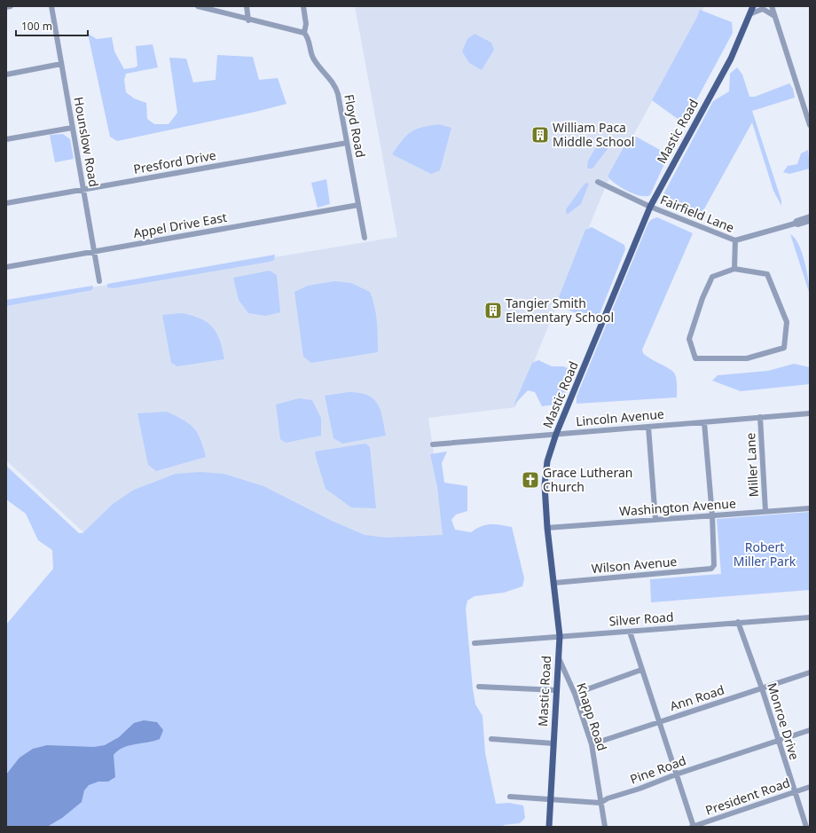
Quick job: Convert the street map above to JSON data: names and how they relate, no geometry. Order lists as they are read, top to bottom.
{
  "streets": {
    "main road": ["Mastic Road"],
    "street": [
      "Floyd Road",
      "Hounslow Road",
      "Presford Drive",
      "Fairfield Lane",
      "Appel Drive East",
      "Lincoln Avenue",
      "Miller Lane",
      "Washington Avenue",
      "Wilson Avenue",
      "Silver Road",
      "Ann Road",
      "Knapp Road",
      "Monroe Drive",
      "Pine Road",
      "President Road"
    ]
  },
  "crossings": [
    ["Floyd Road", "Presford Drive"],
    ["Floyd Road", "Appel Drive East"],
    ["Mastic Road", "Fairfield Lane"],
    ["Mastic Road", "Lincoln Avenue"],
    ["Mastic Road", "Washington Avenue"],
    ["Mastic Road", "Wilson Avenue"],
    ["Mastic Road", "Silver Road"],
    ["Mastic Road", "Knapp Road"],
    ["Mastic Road", "Pine Road"],
    ["Hounslow Road", "Presford Drive"],
    ["Hounslow Road", "Appel Drive East"],
    ["Lincoln Avenue", "Miller Lane"],
    ["Miller Lane", "Washington Avenue"],
    ["Washington Avenue", "Wilson Avenue"],
    ["Silver Road", "Monroe Drive"],
    ["Ann Road", "Knapp Road"],
    ["Ann Road", "Monroe Drive"],
    ["Knapp Road", "Pine Road"],
    ["Monroe Drive", "Pine Road"],
    ["Monroe Drive", "President Road"]
  ],
  "parks": ["Robert Miller Park"],
  "places": {
    "building": ["William Paca Middle School", "Tangier Smith Elementary School"],
    "church": ["Grace Lutheran Church"]
  },
  "scale_bar": "100 m"
}
